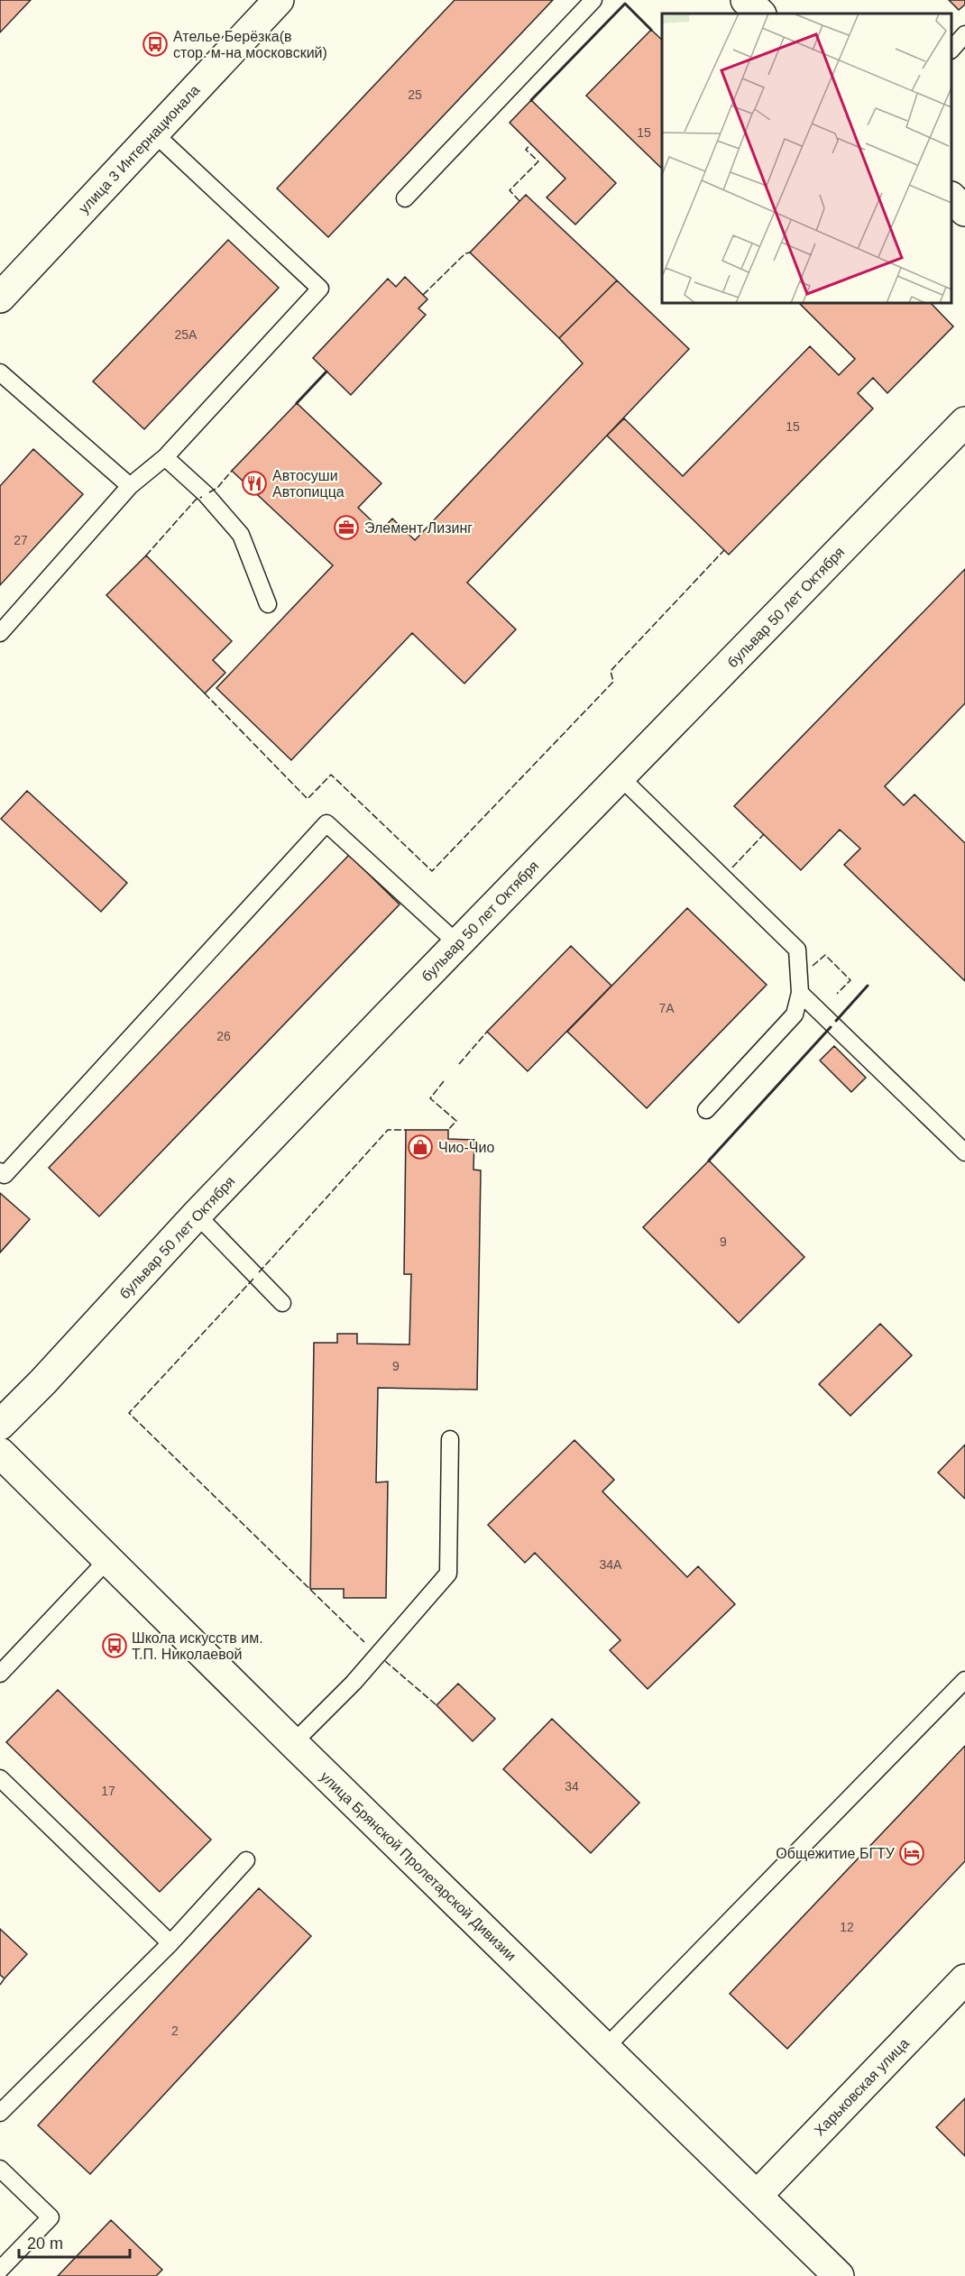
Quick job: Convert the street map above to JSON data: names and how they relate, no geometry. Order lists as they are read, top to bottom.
{
  "streets": {
    "street": [
      "улица 3 Интернационала",
      "бульвар 50 лет Октября",
      "улица Брянской Пролетарской Дивизии",
      "Харьковская улица"
    ]
  },
  "crossings": [
    ["улица Брянской Пролетарской Дивизии", "Харьковская улица"]
  ],
  "places": {
    "bus stop": ["Ателье Берёзка(в стор. м-на московский)", "Школа искусств им. Т.П. Николаевой"],
    "restaurant": ["Автосуши Автопицца"],
    "office": ["Элемент Лизинг"],
    "shop": ["Чио-Чио"],
    "hotel": ["Общежитие БГТУ"]
  },
  "house_numbers": [
    "25",
    "15",
    "25А",
    "15",
    "27",
    "7А",
    "26",
    "9",
    "9",
    "34А",
    "34",
    "17",
    "12",
    "2"
  ],
  "scale_bar": "20 m"
}
